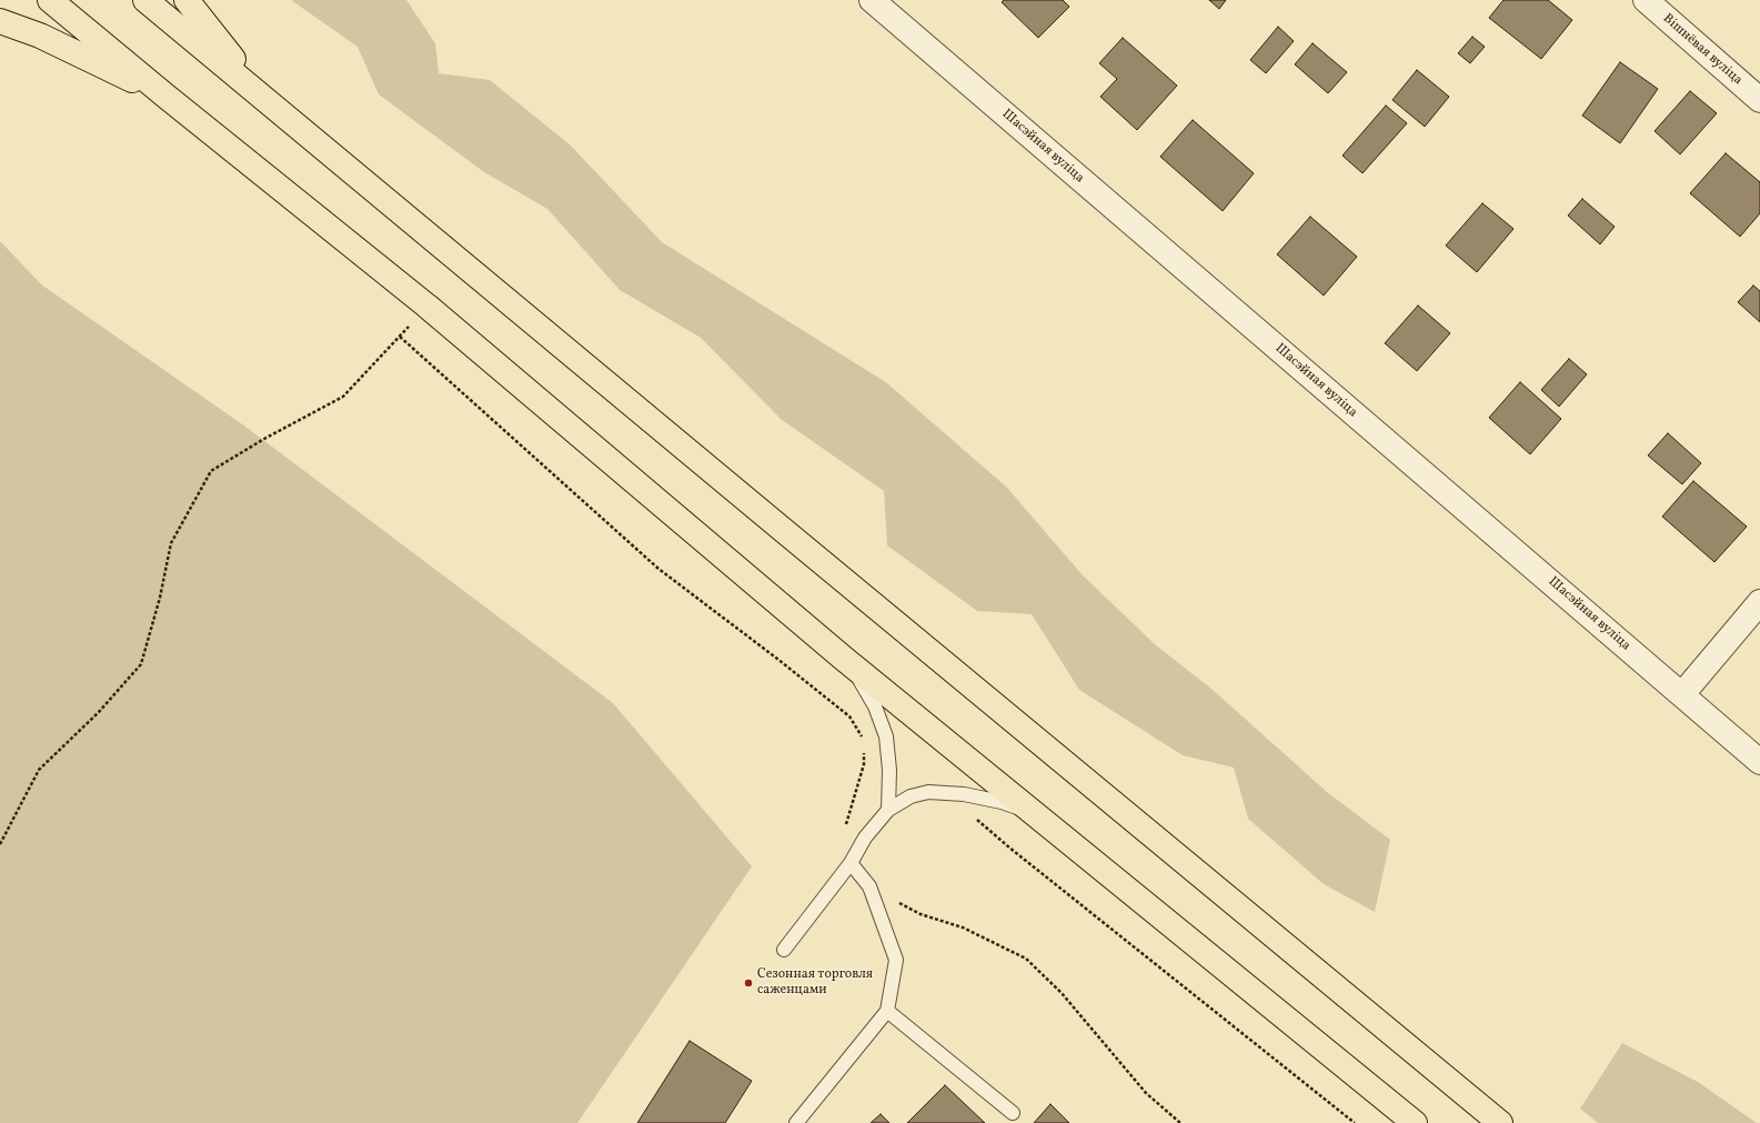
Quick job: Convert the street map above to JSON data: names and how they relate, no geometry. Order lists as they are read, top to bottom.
{
  "streets": {
    "street": ["Вішнёвая вуліца", "Шасэйная вуліца"]
  },
  "places": ["Сезонная торговля саженцами"]
}
